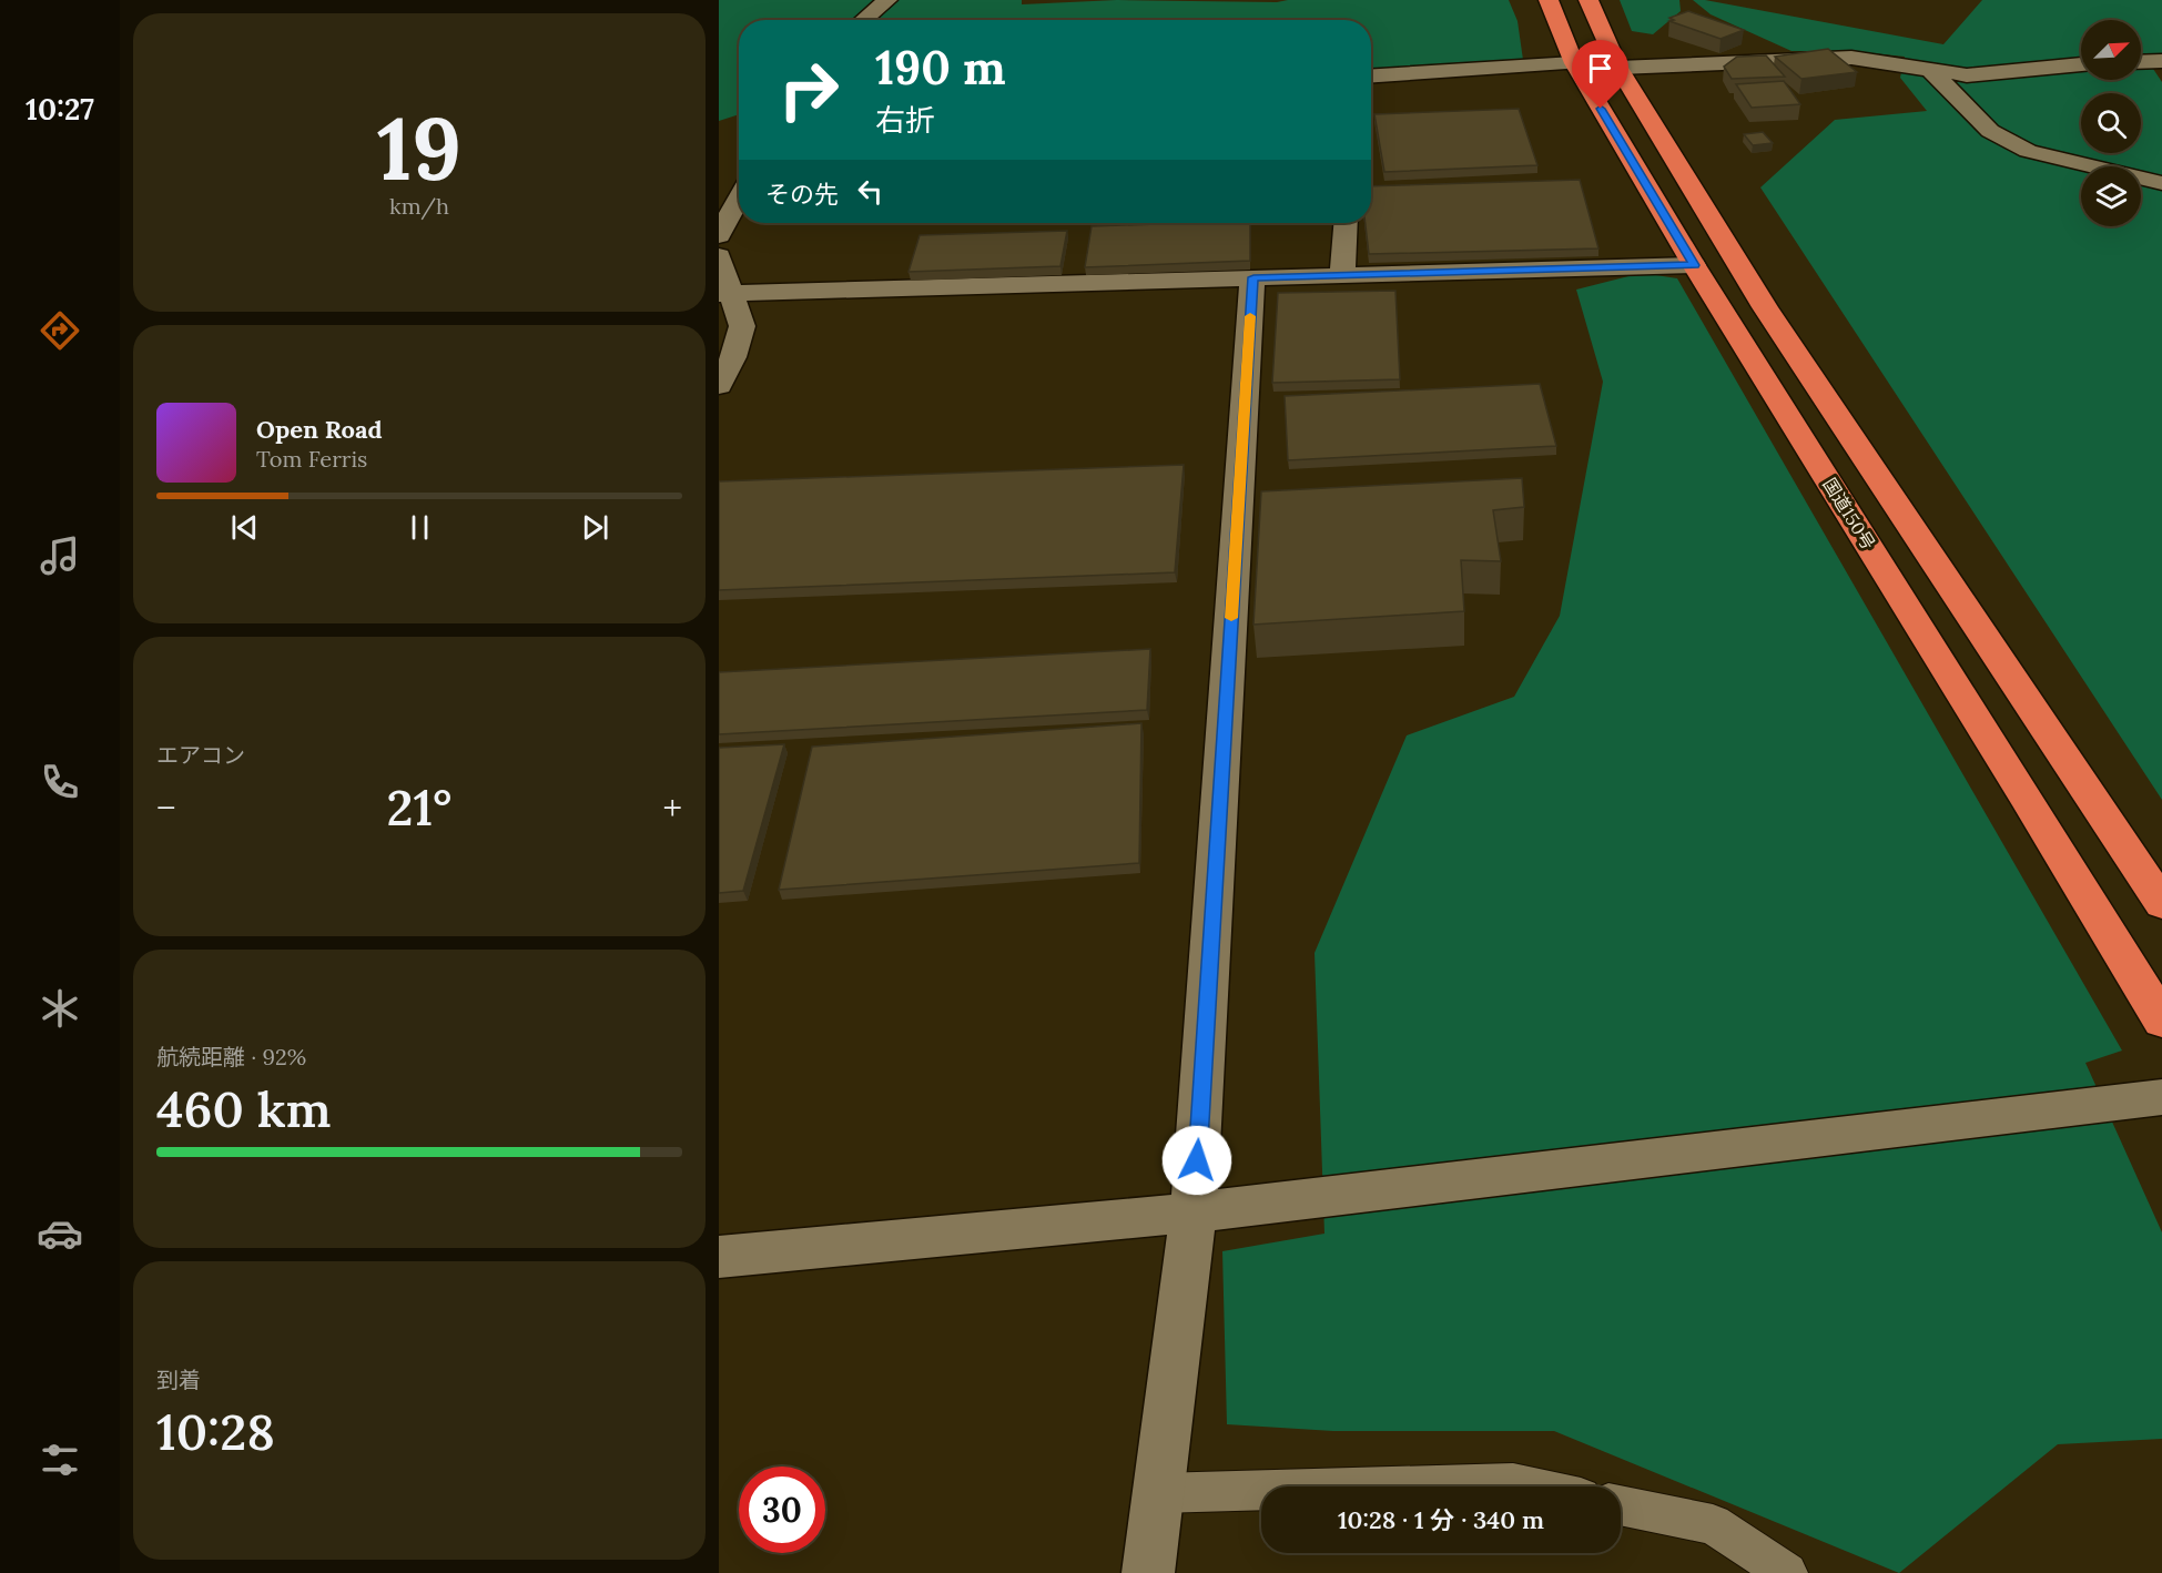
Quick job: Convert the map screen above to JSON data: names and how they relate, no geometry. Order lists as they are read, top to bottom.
{
  "streets": {
    "highway": ["国道150号"]
  },
  "north": "top right",
  "page": {
    "tabs": "10:27",
    "tile": [
      ["19", "km/h"],
      "エアコン",
      ["航続距離 · 92%", "460 km"],
      ["到着", "10:28"]
    ],
    "turn": ["190 m", "右折"],
    "then": "その先",
    "song": ["Open Road", "Tom Ferris"],
    "heat": ["−", "21°", "+"],
    "limit": "30",
    "trip": "10:28 · 1 分 · 340 m"
  }
}
